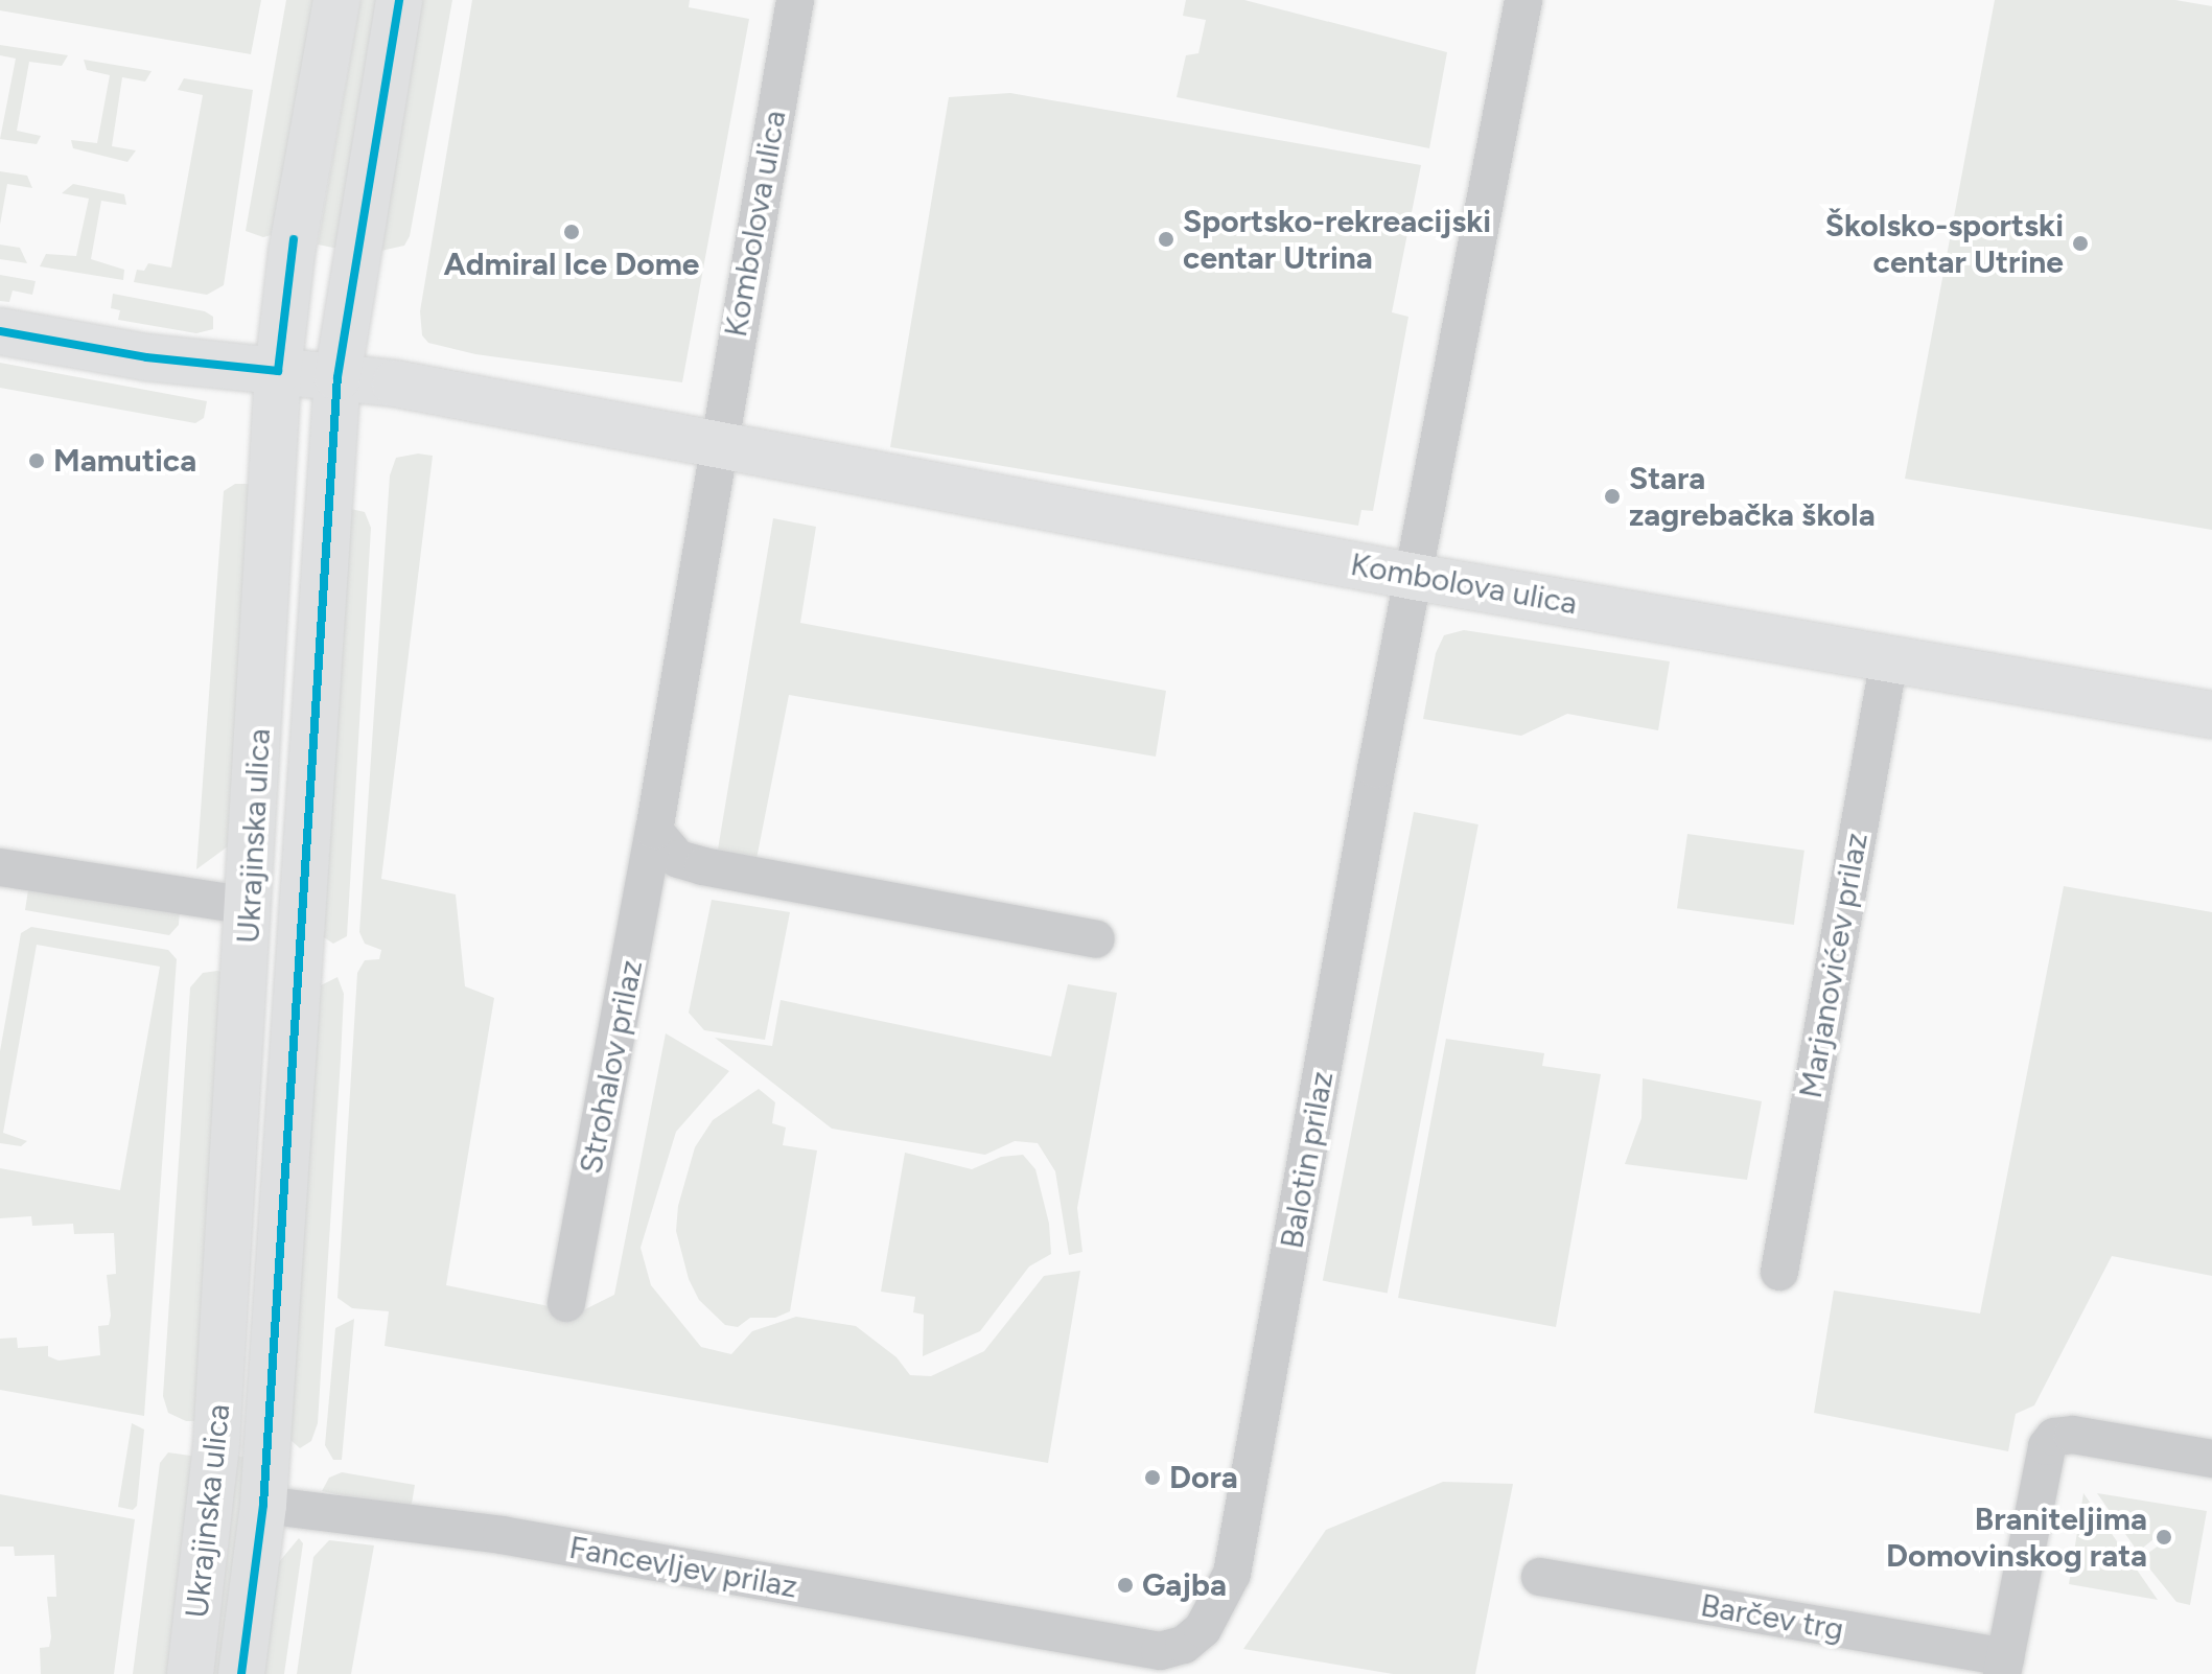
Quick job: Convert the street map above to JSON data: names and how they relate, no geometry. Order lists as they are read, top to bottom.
{
  "streets": {
    "street": [
      "Kombolova ulica",
      "Ukrajinska ulica",
      "Marjanovićev prilaz",
      "Strohalov prilaz",
      "Balotin prilaz",
      "Fancevljev prilaz",
      "Barčev trg"
    ]
  },
  "crossings": [
    ["Kombolova ulica", "Ukrajinska ulica"],
    ["Kombolova ulica", "Marjanovićev prilaz"],
    ["Kombolova ulica", "Strohalov prilaz"],
    ["Kombolova ulica", "Balotin prilaz"],
    ["Ukrajinska ulica", "Fancevljev prilaz"],
    ["Balotin prilaz", "Fancevljev prilaz"]
  ],
  "places": [
    "Admiral Ice Dome",
    "Sportsko-rekreacijski centar Utrina",
    "Školsko-sportski centar Utrine",
    "Mamutica",
    "Stara zagrebačka škola",
    "Dora",
    "Braniteljima Domovinskog rata",
    "Gajba"
  ]
}
